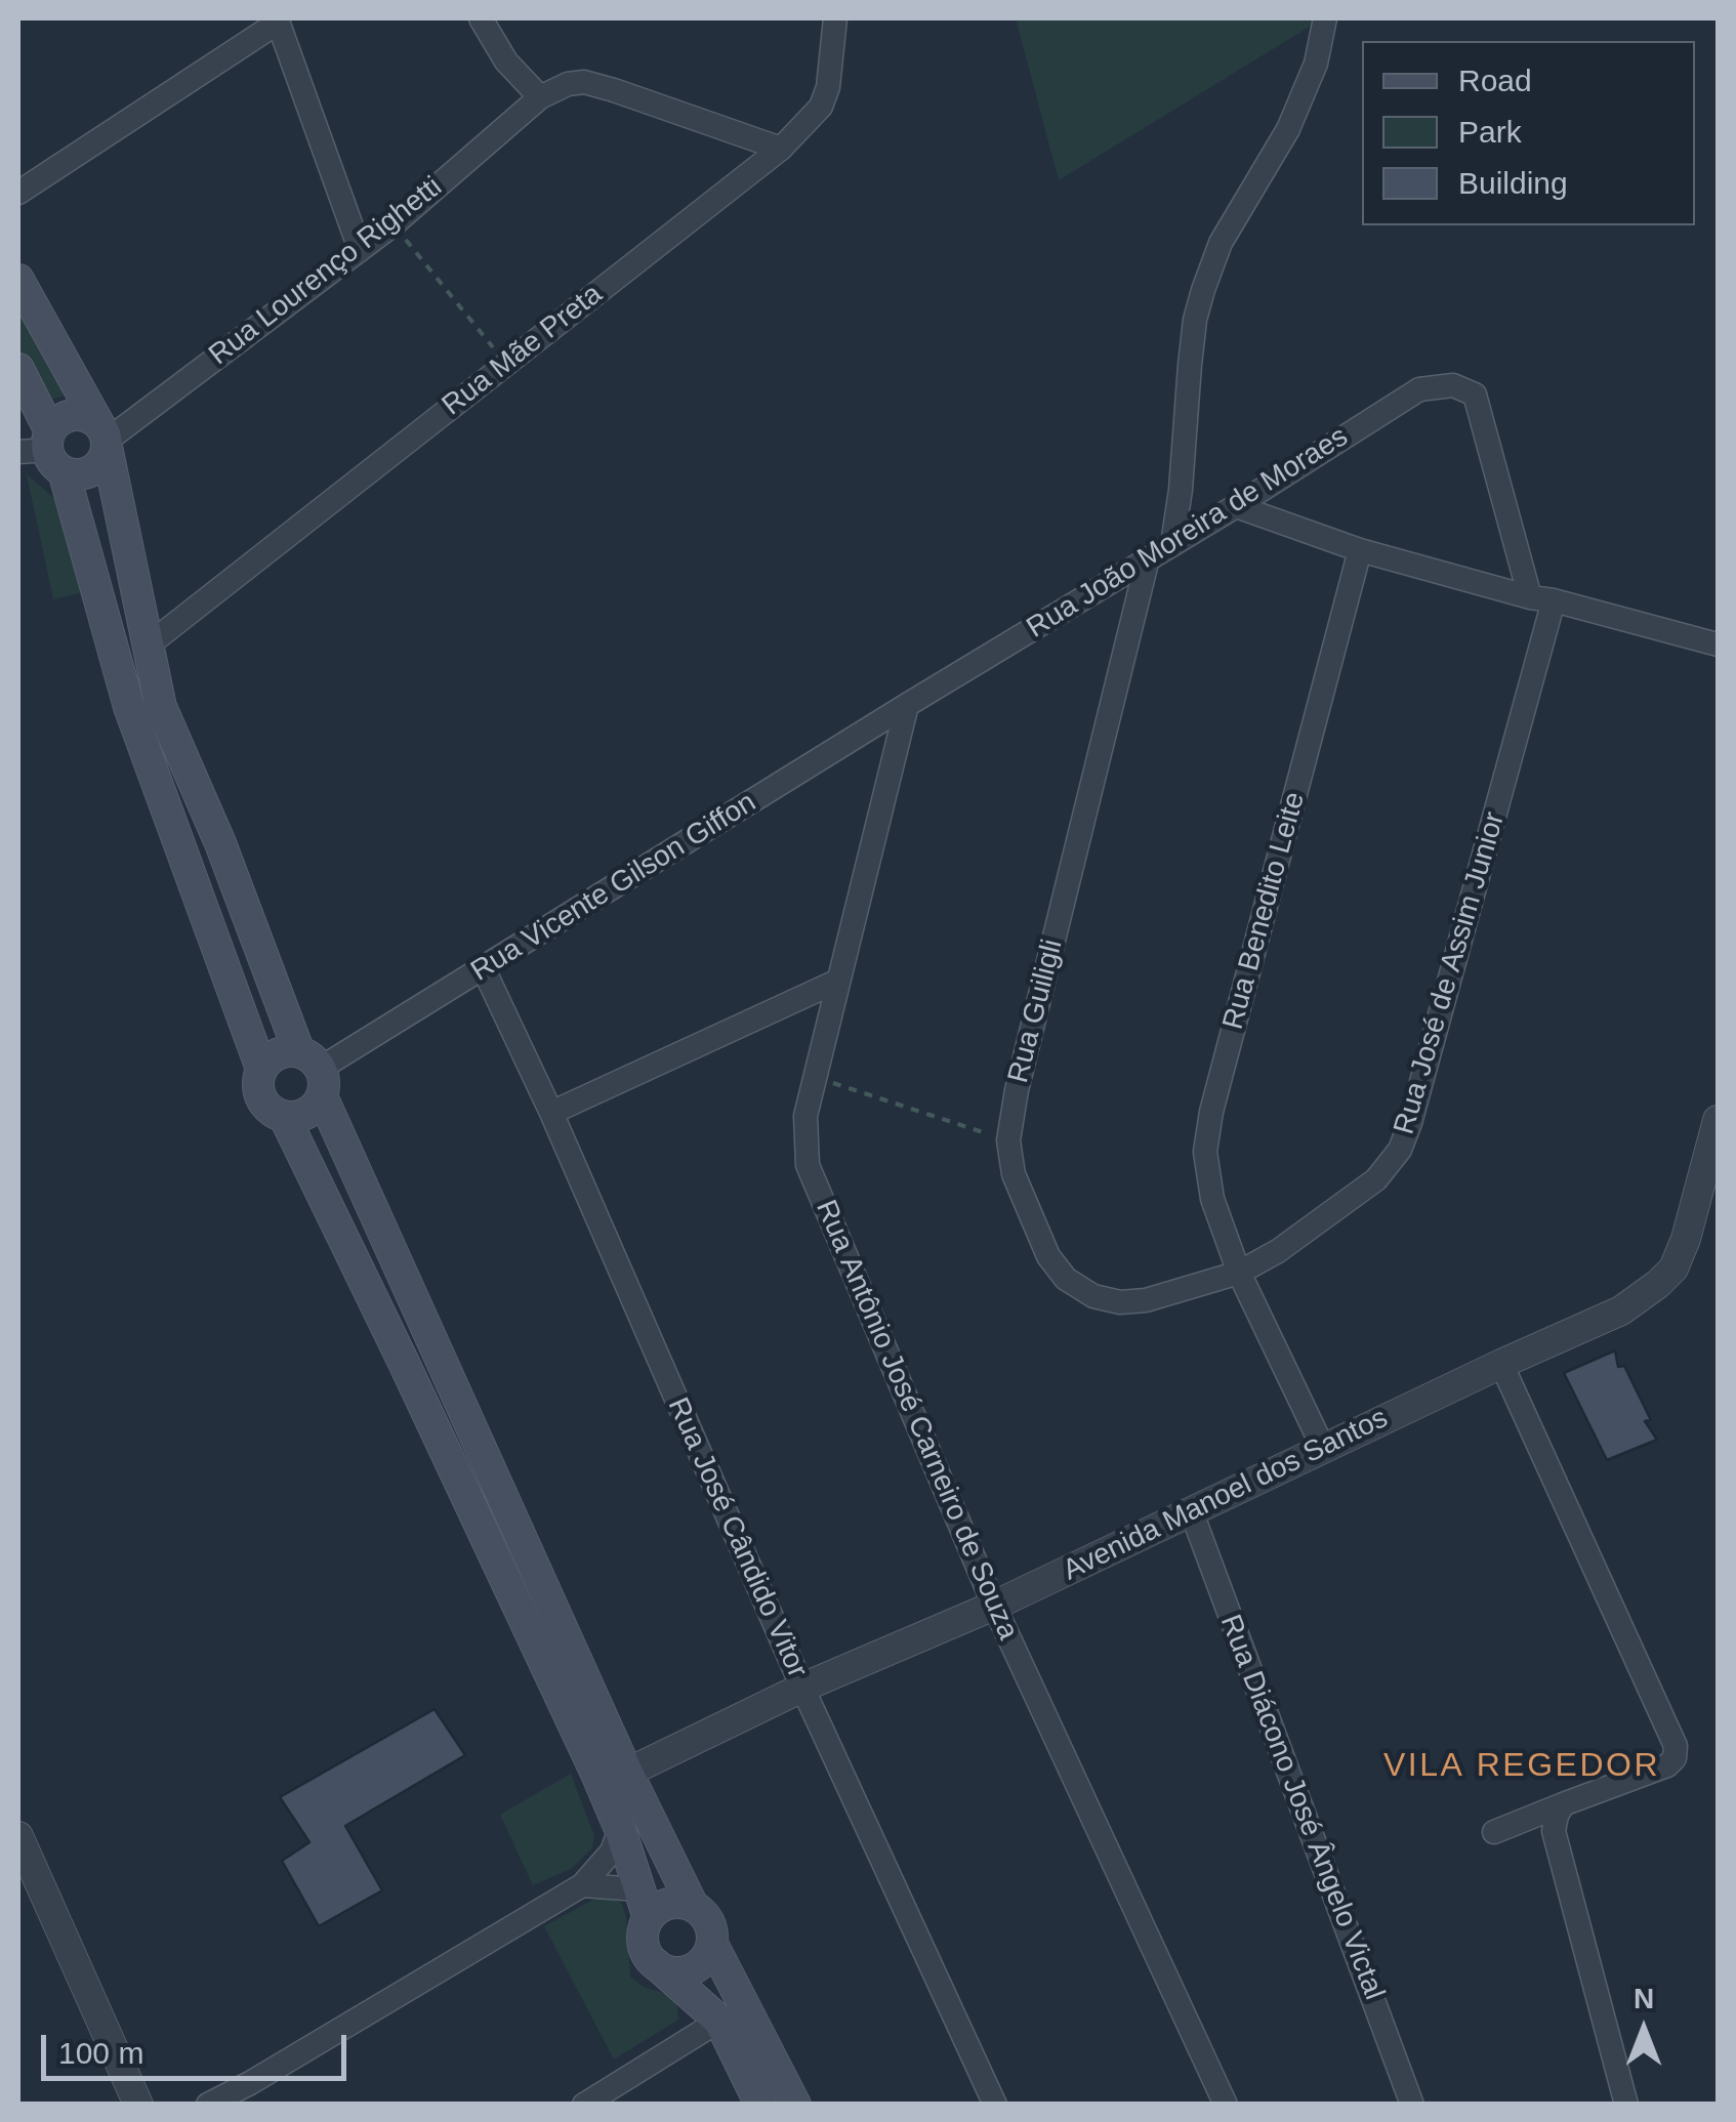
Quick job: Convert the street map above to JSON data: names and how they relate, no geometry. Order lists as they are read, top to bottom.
{
  "streets": {
    "street": [
      "Rua Lourenço Righetti",
      "Rua Mãe Preta",
      "Rua João Moreira de Moraes",
      "Rua Vicente Gilson Giffon",
      "Rua Benedito Leite",
      "Rua José de Assim Junior",
      "Rua Guiligli",
      "Rua Antônio José Carneiro de Souza",
      "Avenida Manoel dos Santos",
      "Rua José Cândido Vitor",
      "Rua Diácono José Ângelo Victal"
    ]
  },
  "crossings": [
    ["Rua João Moreira de Moraes", "Rua Vicente Gilson Giffon"],
    ["Rua João Moreira de Moraes", "Rua José de Assim Junior"],
    ["Rua João Moreira de Moraes", "Rua Guiligli"],
    ["Rua João Moreira de Moraes", "Rua Antônio José Carneiro de Souza"],
    ["Rua Vicente Gilson Giffon", "Rua Antônio José Carneiro de Souza"],
    ["Rua Vicente Gilson Giffon", "Rua José Cândido Vitor"],
    ["Rua Benedito Leite", "Rua José de Assim Junior"],
    ["Rua Benedito Leite", "Rua Guiligli"],
    ["Rua Benedito Leite", "Avenida Manoel dos Santos"],
    ["Rua José de Assim Junior", "Rua Guiligli"],
    ["Rua Antônio José Carneiro de Souza", "Avenida Manoel dos Santos"],
    ["Avenida Manoel dos Santos", "Rua José Cândido Vitor"],
    ["Avenida Manoel dos Santos", "Rua Diácono José Ângelo Victal"]
  ],
  "districts": ["VILA REGEDOR"],
  "legend": ["Road", "Park", "Building"],
  "scale_bar": "100 m",
  "north": "top"
}
